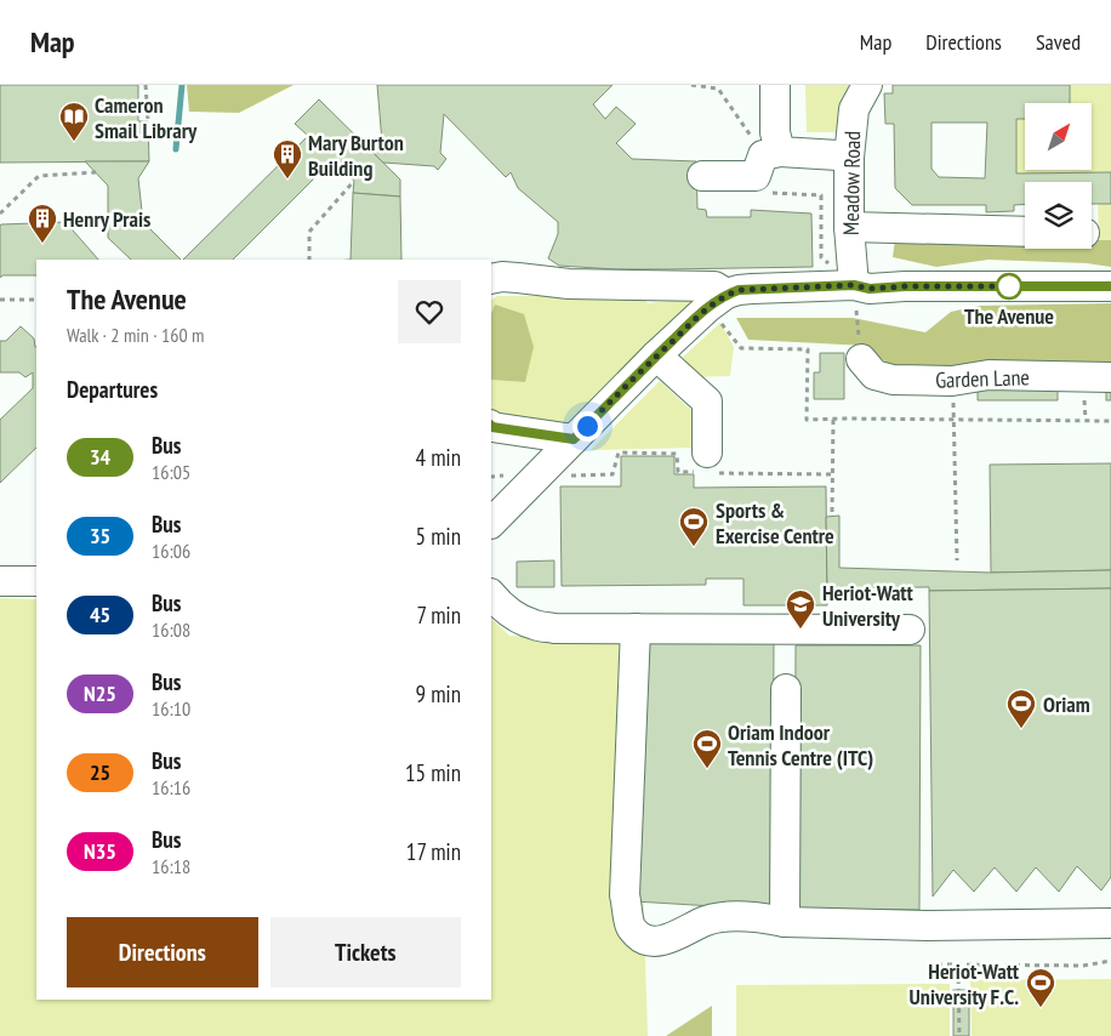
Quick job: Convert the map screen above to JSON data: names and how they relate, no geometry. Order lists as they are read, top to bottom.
{
  "streets": {
    "street": ["Meadow Road", "Garden Lane"]
  },
  "places": {
    "library": ["Cameron Smail Library"],
    "building": ["Mary Burton Building", "Henry Prais"],
    "other": ["The Avenue"],
    "sports": [
      "Sports & Exercise Centre",
      "Oriam",
      "Oriam Indoor Tennis Centre (ITC)",
      "Heriot-Watt University F.C."
    ],
    "school or university": ["Heriot-Watt University"]
  },
  "lines": ["bus line 34"],
  "north": "top right",
  "page": {
    "header": "Map",
    "nav": ["Map", "Directions", "Saved"],
    "heading": [
      ["The Avenue", "Walk · 2 min · 160 m"],
      "Departures"
    ],
    "list": [
      {
        "mark": "34",
        "name": "Bus",
        "note": "16:05",
        "value": "4 min"
      },
      {
        "mark": "35",
        "name": "Bus",
        "note": "16:06",
        "value": "5 min"
      },
      {
        "mark": "45",
        "name": "Bus",
        "note": "16:08",
        "value": "7 min"
      },
      {
        "mark": "N25",
        "name": "Bus",
        "note": "16:10",
        "value": "9 min"
      },
      {
        "mark": "25",
        "name": "Bus",
        "note": "16:16",
        "value": "15 min"
      },
      {
        "mark": "N35",
        "name": "Bus",
        "note": "16:18",
        "value": "17 min"
      }
    ],
    "buttons": ["Directions", "Tickets"]
  }
}
